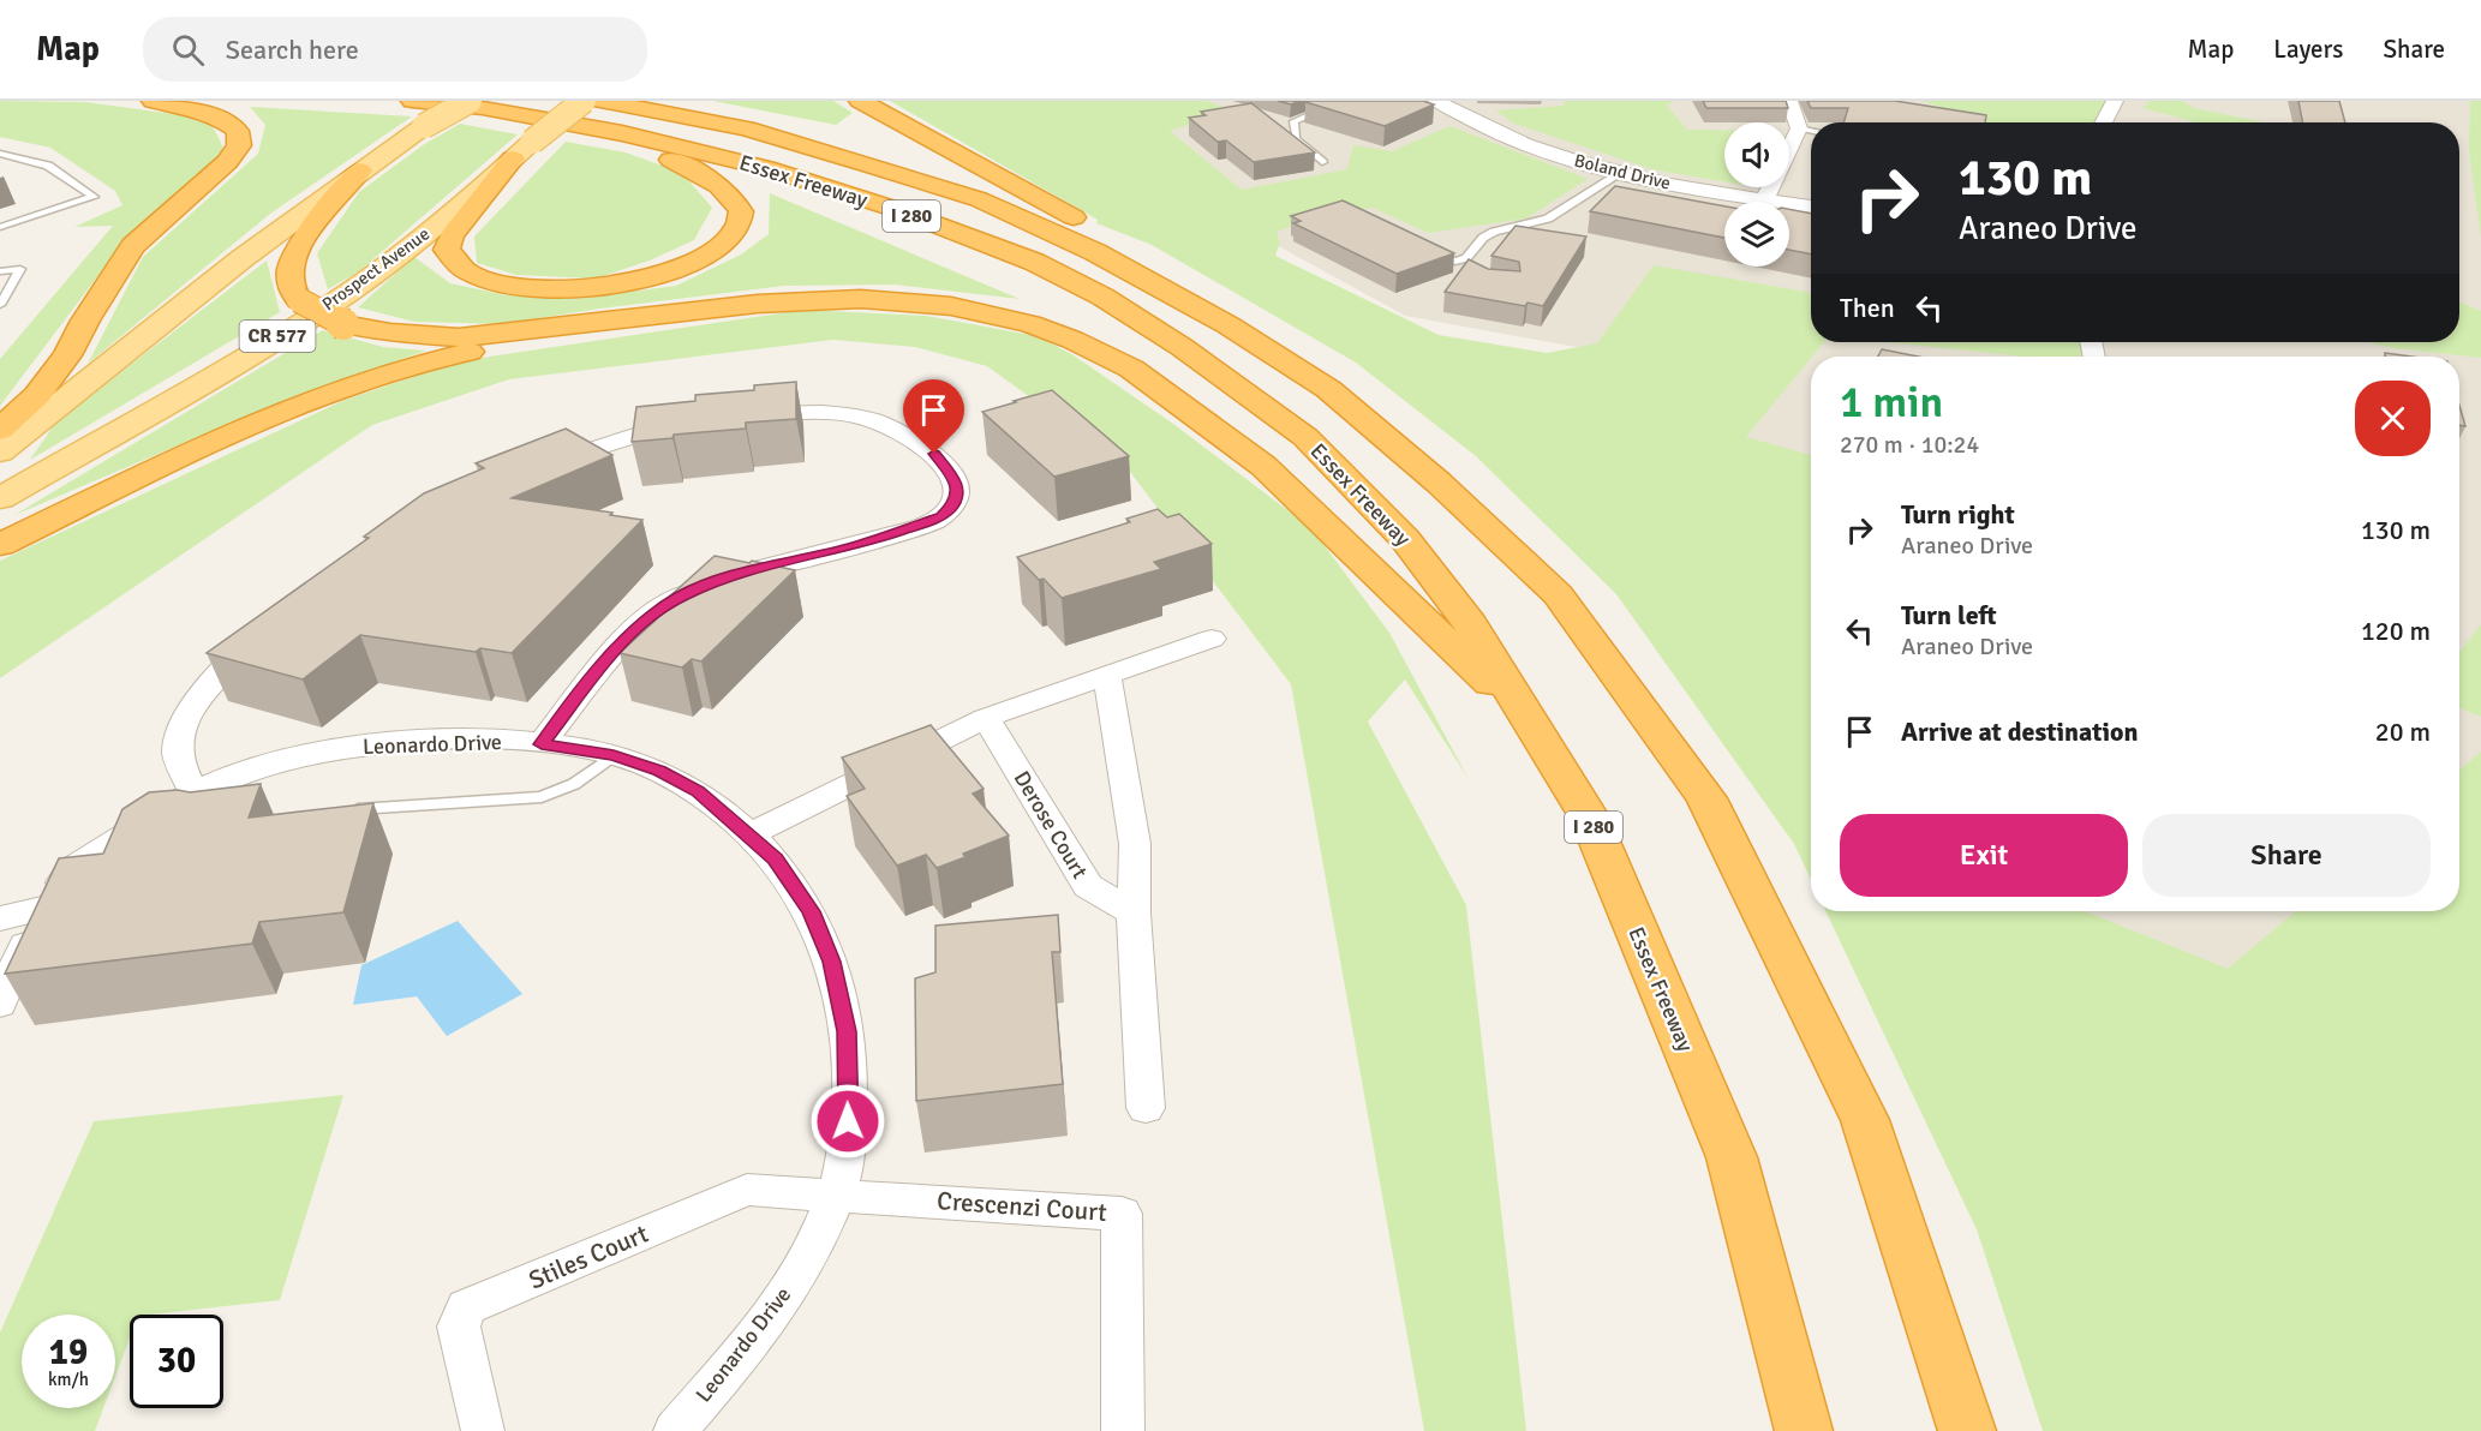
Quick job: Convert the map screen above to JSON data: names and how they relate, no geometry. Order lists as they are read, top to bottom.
{
  "streets": {
    "highway": ["Essex Freeway", "I 280"],
    "main road": ["Prospect Avenue", "CR 577"],
    "street": [
      "Boland Drive",
      "Leonardo Drive",
      "Derose Court",
      "Crescenzi Court",
      "Stiles Court"
    ]
  },
  "crossings": [
    ["Leonardo Drive", "Crescenzi Court"],
    ["Leonardo Drive", "Stiles Court"],
    ["Crescenzi Court", "Stiles Court"]
  ],
  "page": {
    "header": "Map",
    "search": "Search here",
    "nav": ["Map", "Layers", "Share"],
    "turn": ["130 m", "Araneo Drive"],
    "then": "Then",
    "heading": ["1 min", "270 m · 10:24"],
    "list": [
      {
        "name": "Turn right",
        "note": "Araneo Drive",
        "value": "130 m"
      },
      {
        "name": "Turn left",
        "note": "Araneo Drive",
        "value": "120 m"
      },
      {
        "name": "Arrive at destination",
        "value": "20 m"
      }
    ],
    "buttons": ["Exit", "Share"],
    "speed": "19 km/h",
    "limit": "30"
  }
}
